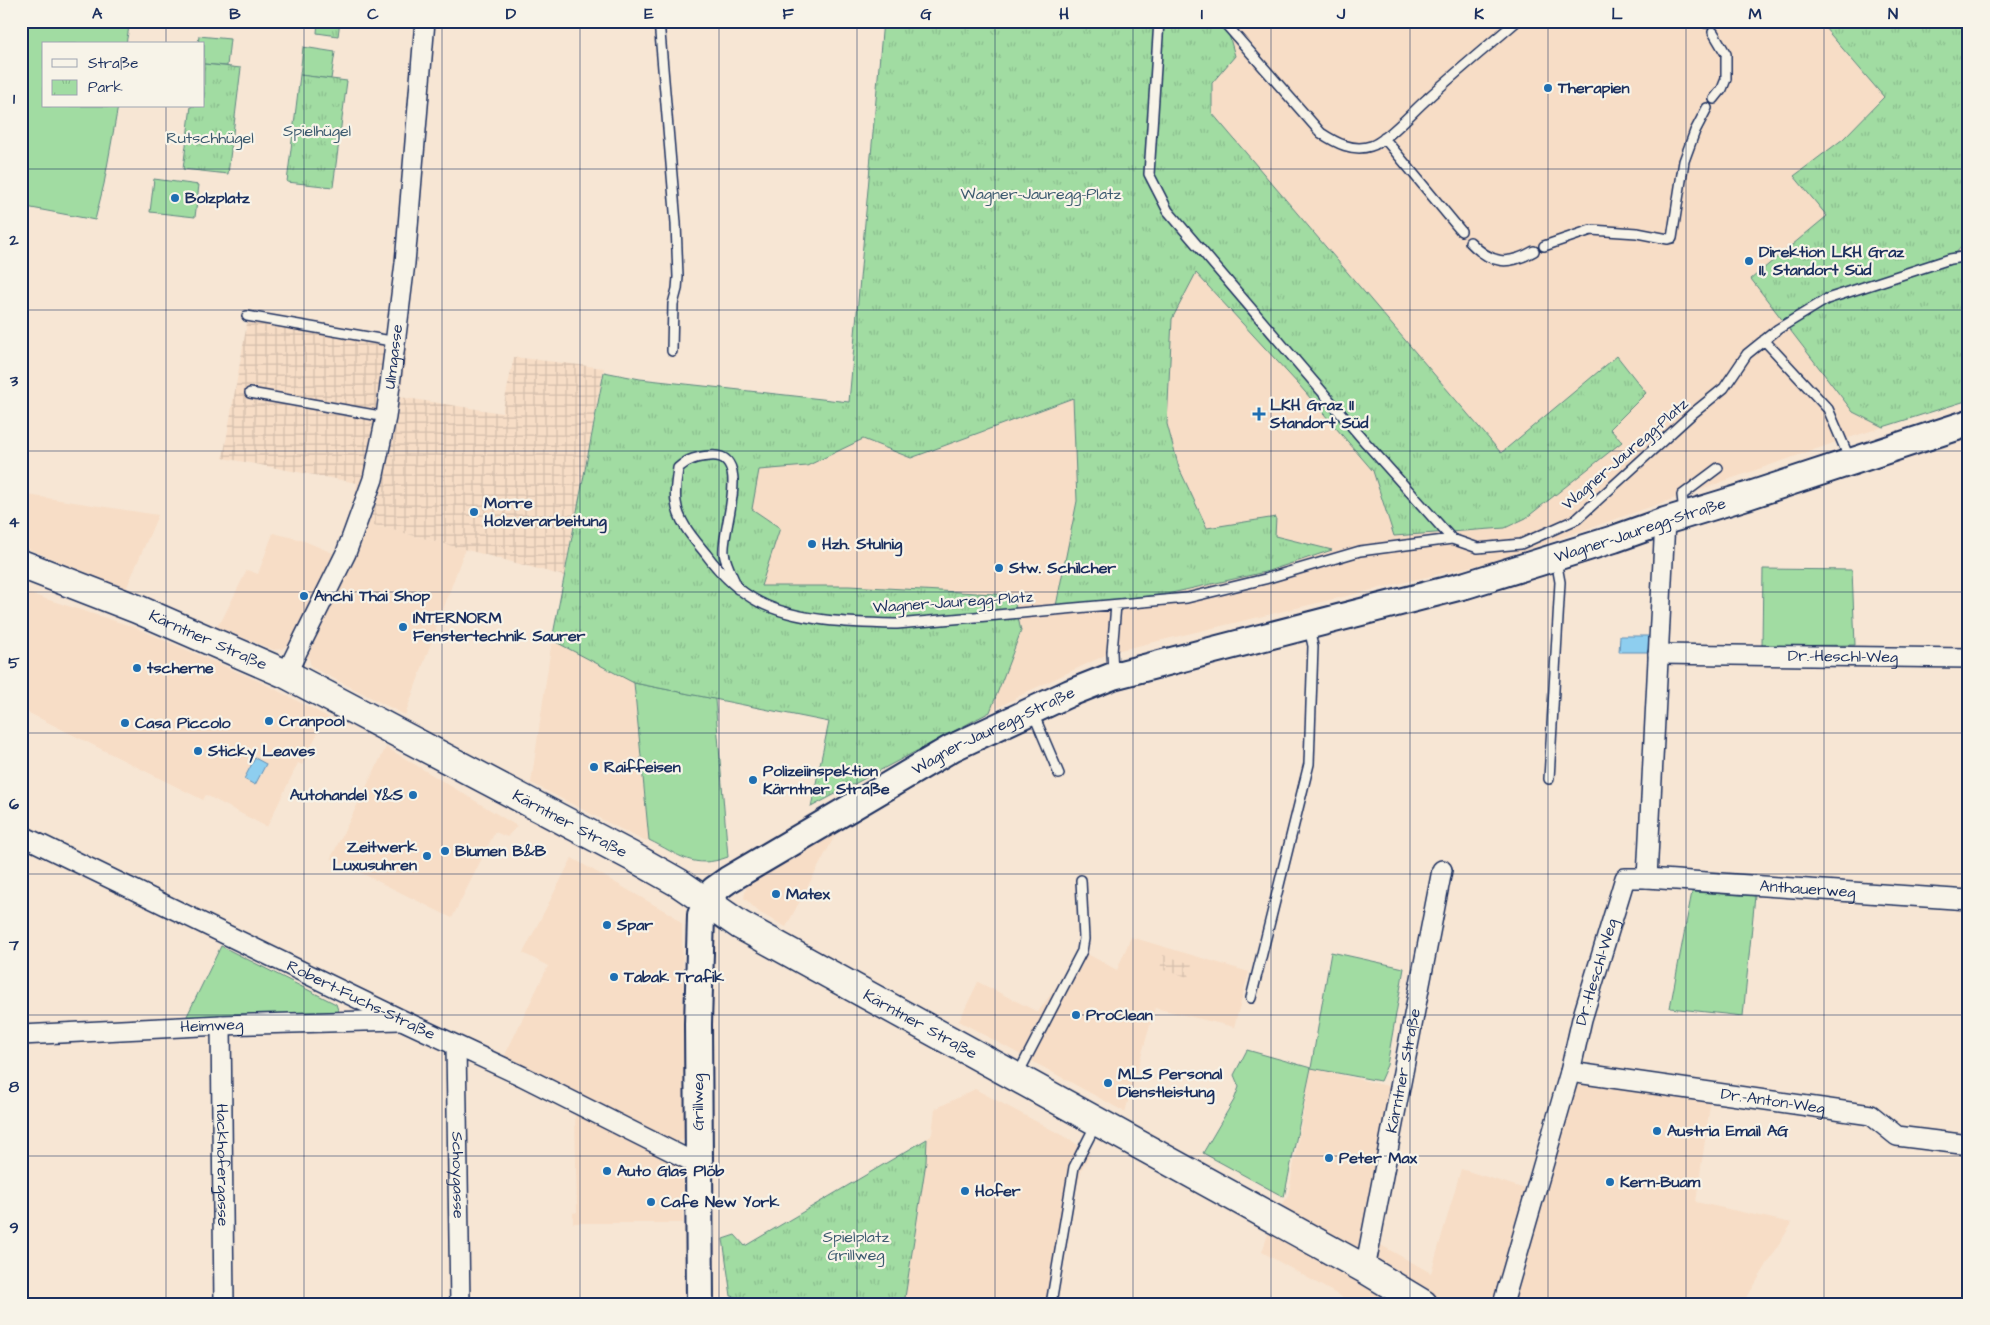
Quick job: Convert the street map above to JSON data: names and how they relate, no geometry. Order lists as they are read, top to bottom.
{
  "streets": {
    "main road": ["Wagner-Jauregg-Straße", "Kärntner Straße", "Grillweg"],
    "street": [
      "Ulmgasse",
      "Dr.-Heschl-Weg",
      "Anthauerweg",
      "Robert-Fuchs-Straße",
      "Heimweg",
      "Dr.-Anton-Weg",
      "Hackhofergasse",
      "Schoygasse"
    ],
    "lane": ["Wagner-Jauregg-Platz"]
  },
  "crossings": [
    ["Ulmgasse", "Kärntner Straße"],
    ["Wagner-Jauregg-Straße", "Kärntner Straße"],
    ["Wagner-Jauregg-Straße", "Grillweg"],
    ["Kärntner Straße", "Grillweg"],
    ["Dr.-Heschl-Weg", "Anthauerweg"],
    ["Dr.-Heschl-Weg", "Dr.-Anton-Weg"],
    ["Robert-Fuchs-Straße", "Heimweg"],
    ["Robert-Fuchs-Straße", "Grillweg"],
    ["Robert-Fuchs-Straße", "Schoygasse"],
    ["Heimweg", "Hackhofergasse"]
  ],
  "parks": [
    "Spielhügel",
    "Rutschhügel",
    "Wagner-Jauregg-Platz",
    "Spielplatz Grillweg"
  ],
  "places": {
    "other": [
      "Therapien",
      "Bolzplatz",
      "Direktion LKH Graz II, Standort Süd",
      "Morre Holzverarbeitung",
      "Hzh. Stulnig",
      "Stw. Schilcher",
      "Anchi Thai Shop",
      "INTERNORM Fenstertechnik Saurer",
      "tscherne",
      "Cranpool",
      "Casa Piccolo",
      "Sticky Leaves",
      "Raiffeisen",
      "Polizeiinspektion Kärntner Straße",
      "Autohandel Y&S",
      "Blumen B&B",
      "Zeitwerk Luxusuhren",
      "Matex",
      "Spar",
      "Tabak Trafik",
      "ProClean",
      "MLS Personal Dienstleistung",
      "Austria Email AG",
      "Peter Max",
      "Auto Glas Plöb",
      "Kern-Buam",
      "Hofer",
      "Cafe New York"
    ],
    "health": ["LKH Graz II Standort Süd"]
  },
  "legend": ["Straße", "Park"],
  "grid": {
    "columns": [
      "A",
      "B",
      "C",
      "D",
      "E",
      "F",
      "G",
      "H",
      "I",
      "J",
      "K",
      "L",
      "M",
      "N"
    ],
    "rows": [
      "1",
      "2",
      "3",
      "4",
      "5",
      "6",
      "7",
      "8",
      "9"
    ]
  }
}
